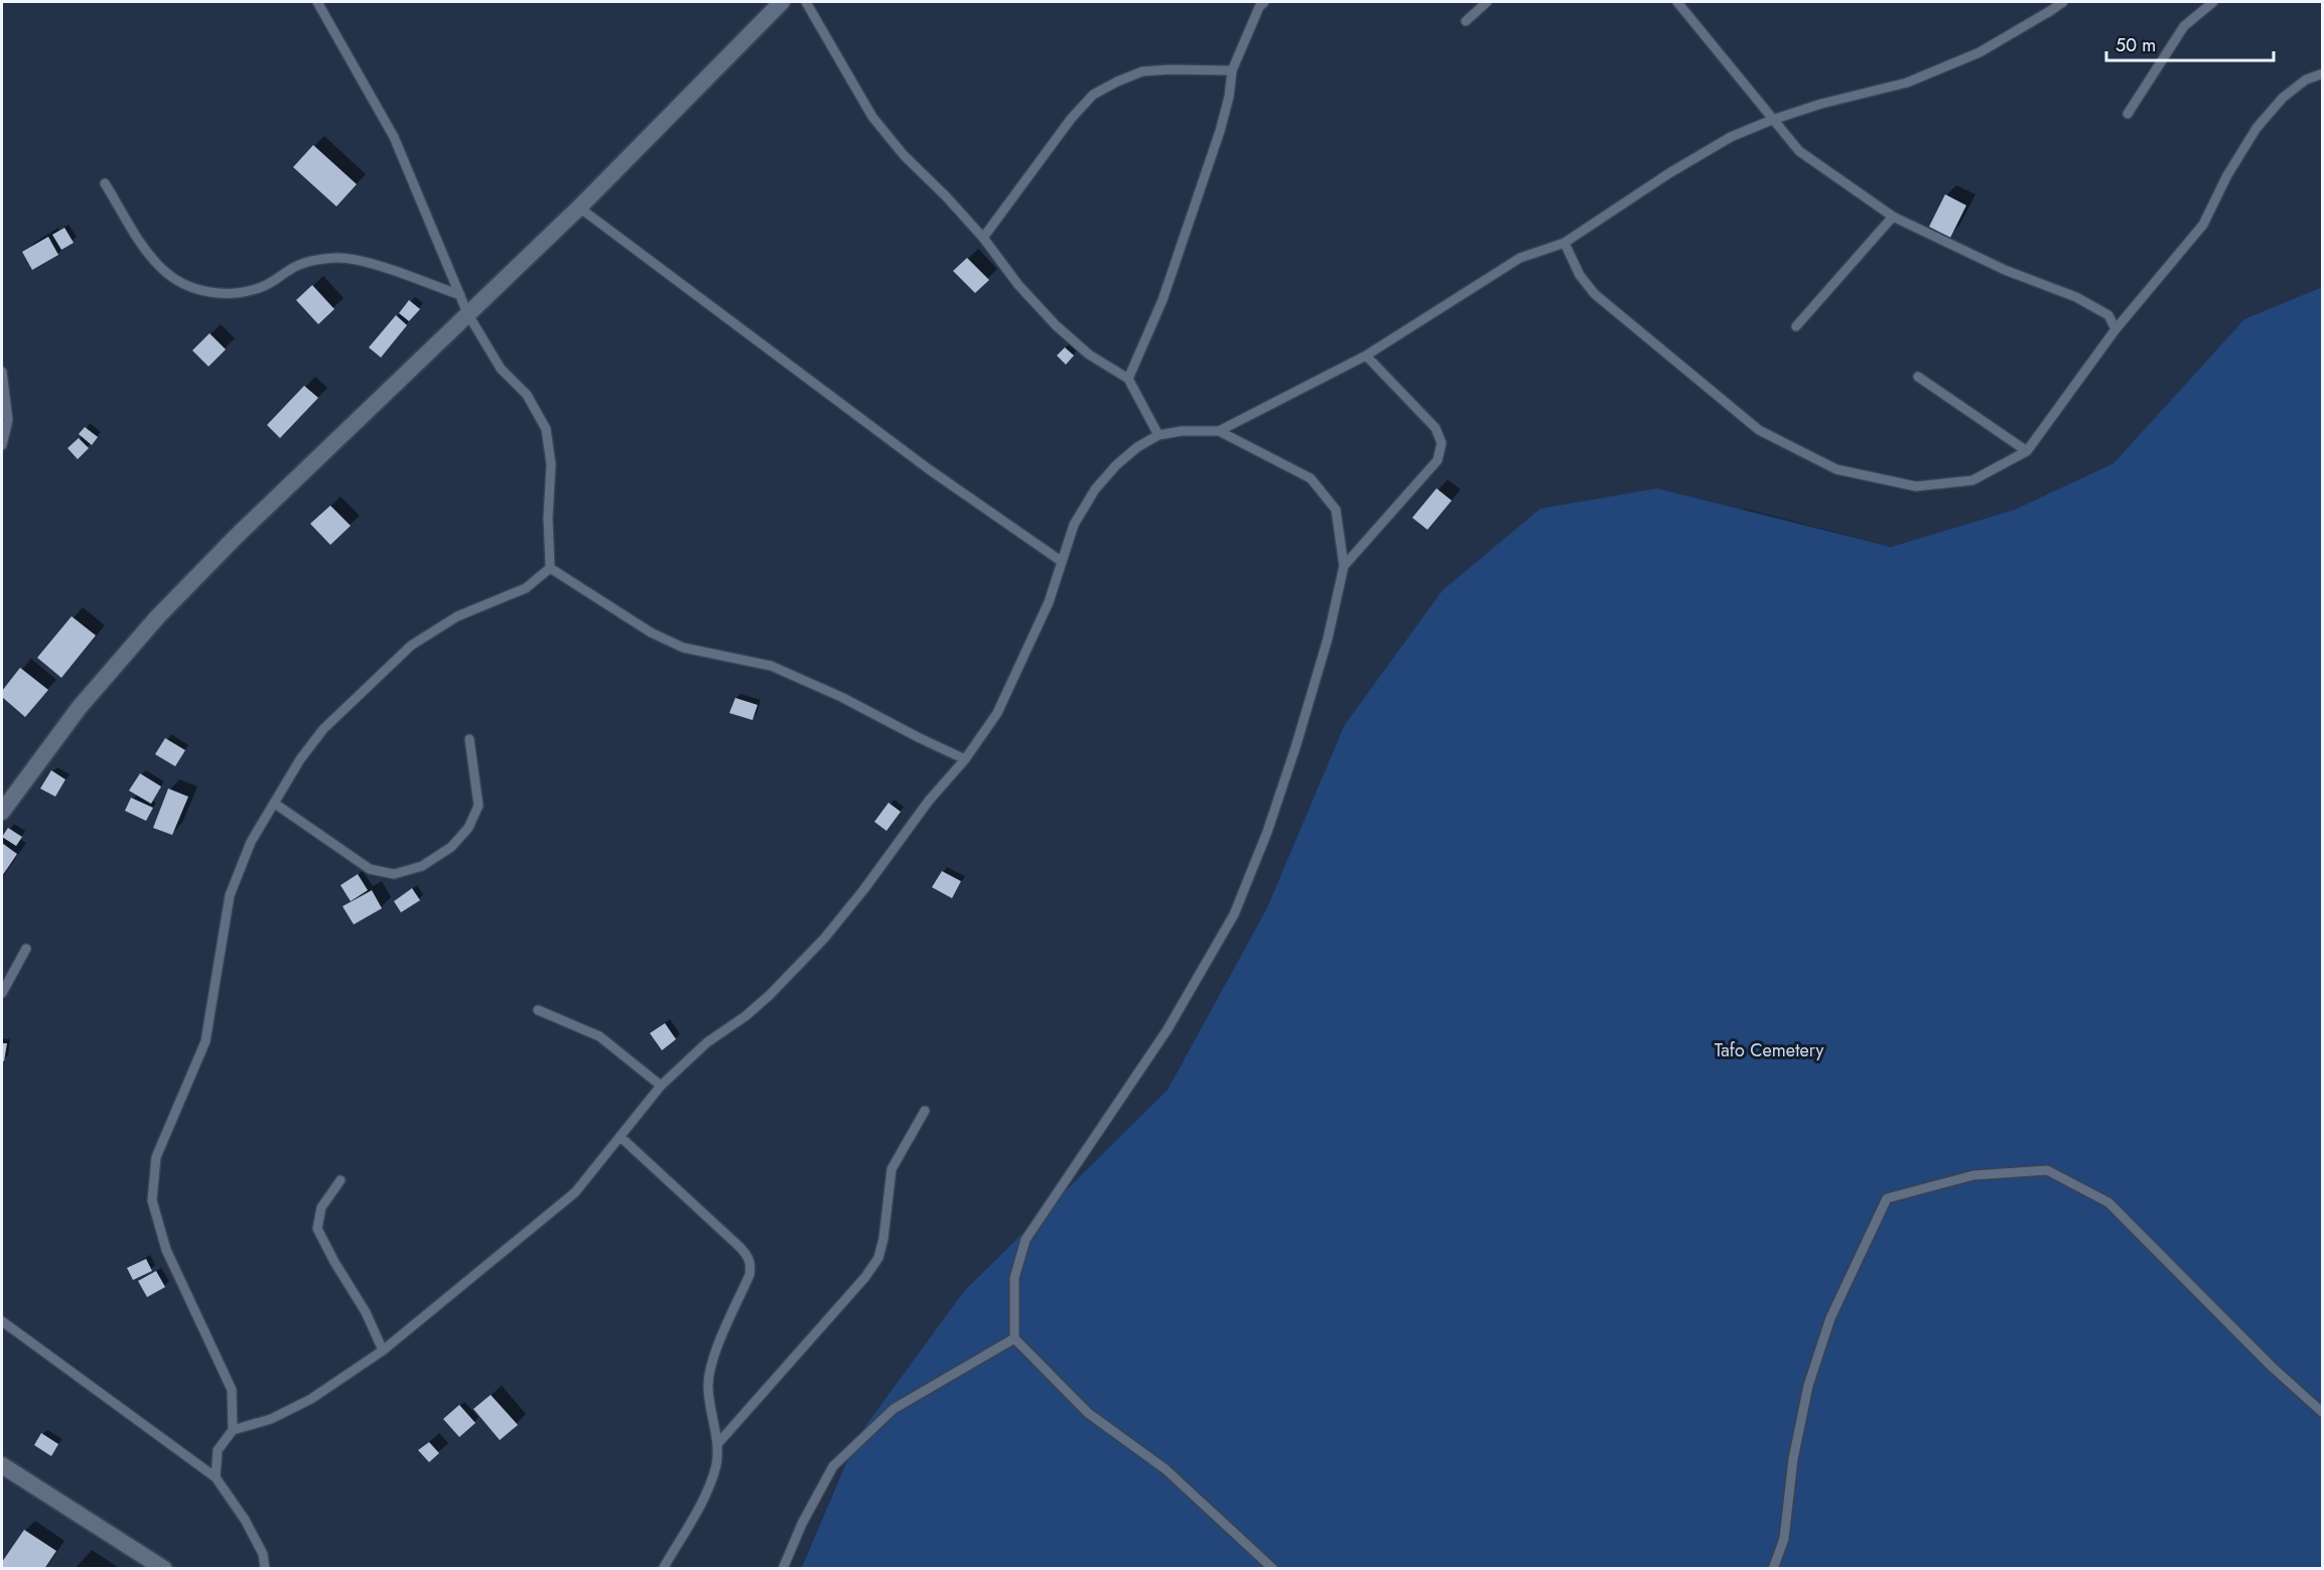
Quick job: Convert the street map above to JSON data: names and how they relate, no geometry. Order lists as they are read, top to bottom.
{
  "parks": ["Tafo Cemetery"],
  "scale_bar": "50 m"
}
